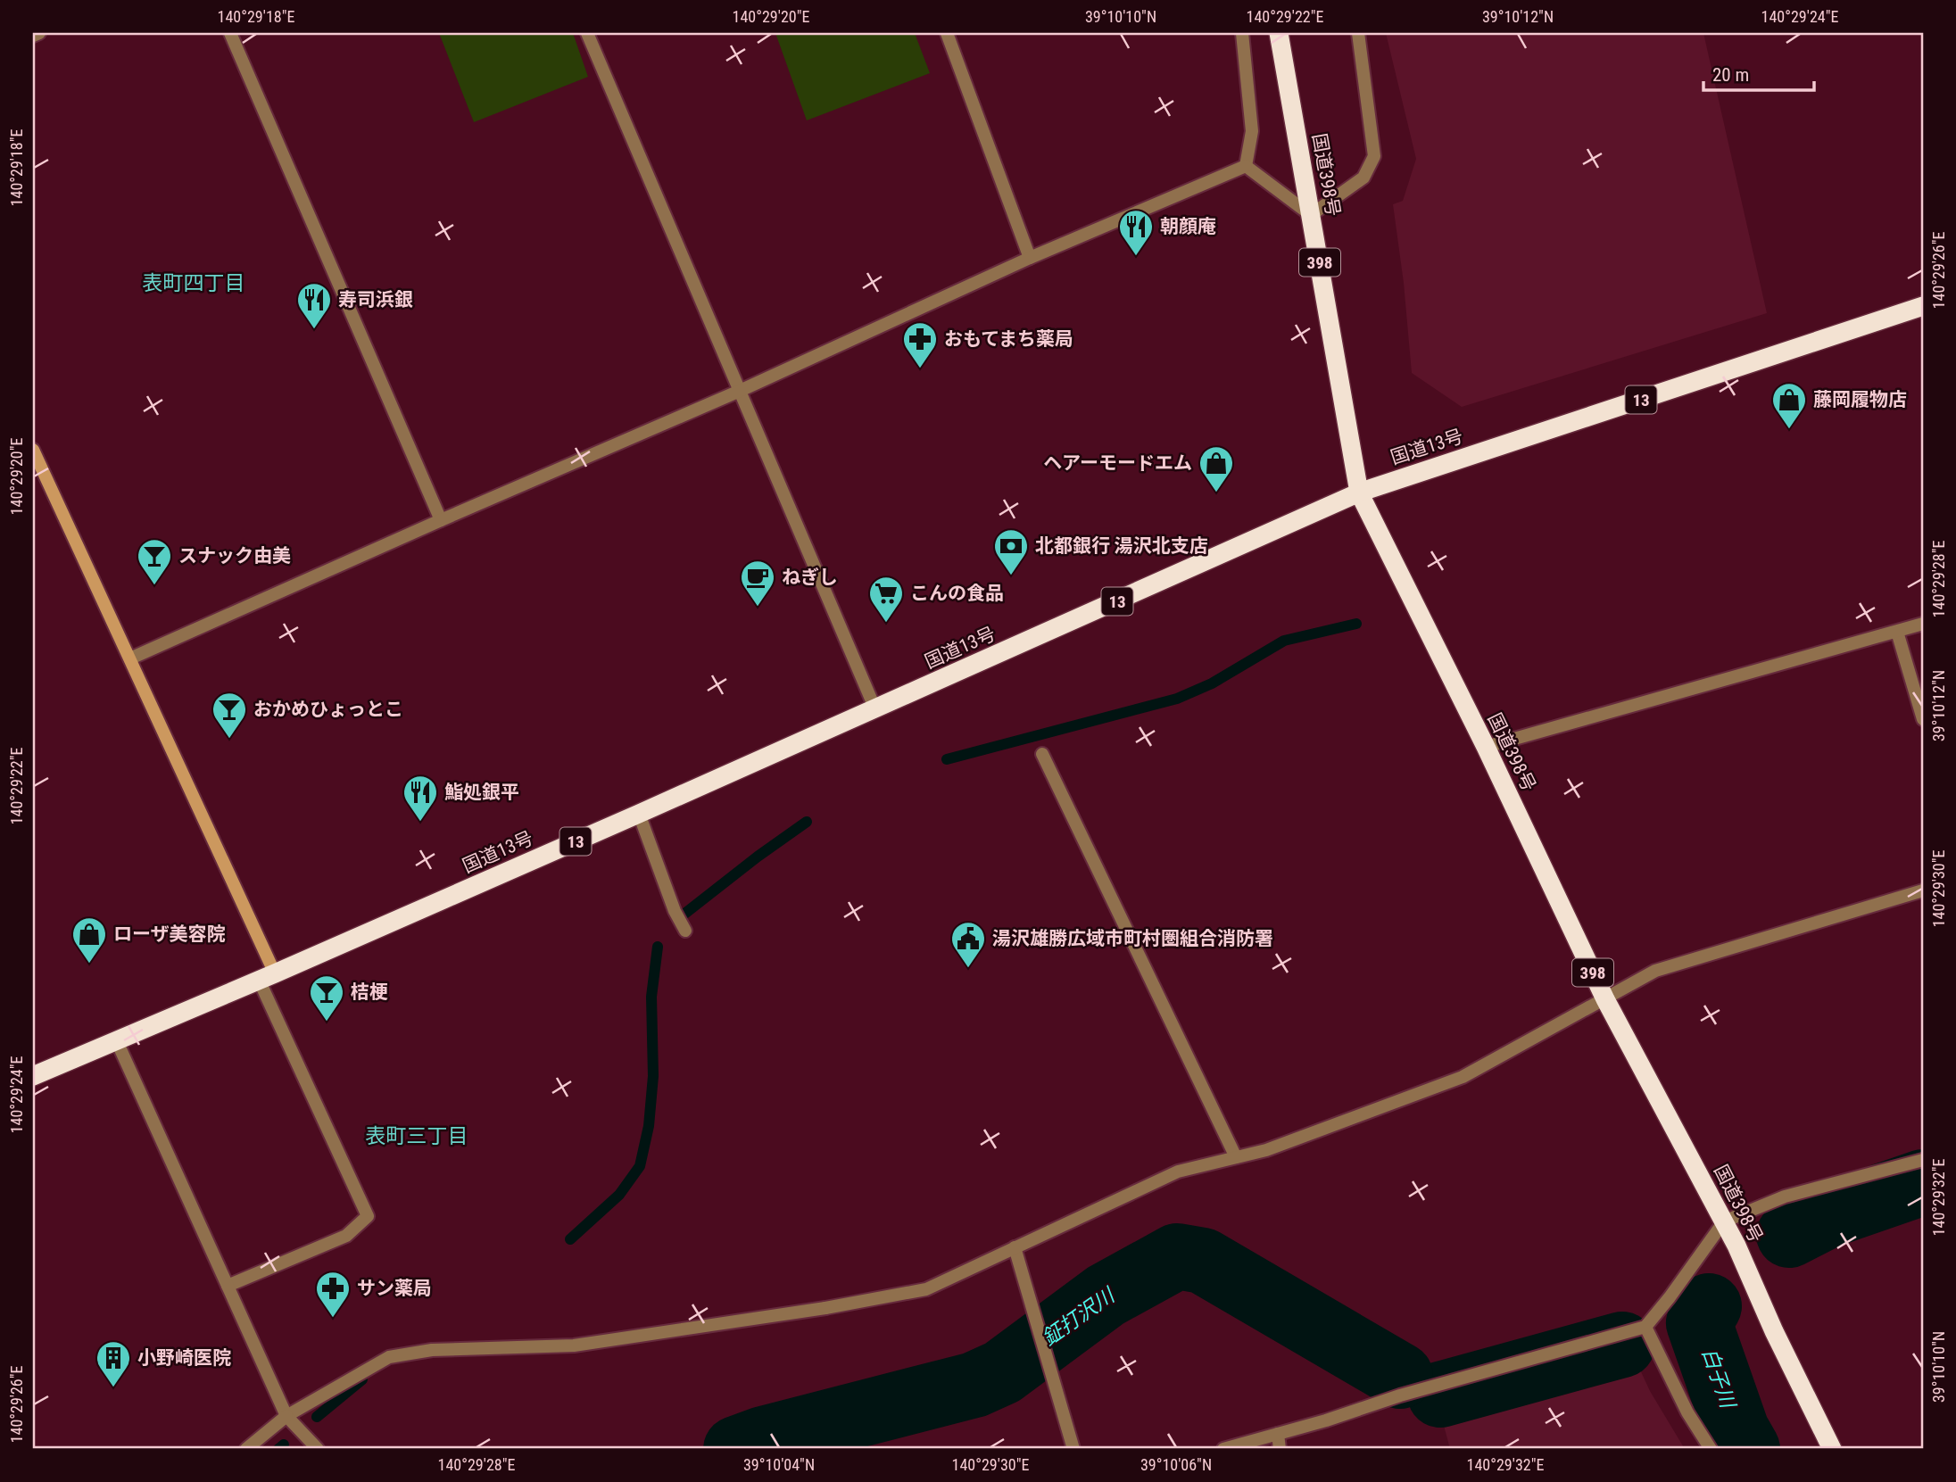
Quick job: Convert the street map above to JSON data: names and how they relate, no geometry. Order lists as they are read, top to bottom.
{
  "streets": {
    "highway": [
      "国道398号",
      "398",
      "13",
      "国道13号"
    ]
  },
  "crossings": [
    ["国道398号", "国道13号"]
  ],
  "districts": ["表町四丁目", "表町三丁目"],
  "water": ["鉦打沢川", "白子川"],
  "places": {
    "restaurant": ["朝顔庵", "寿司浜銀", "鮨処銀平"],
    "pharmacy": ["おもてまち薬局", "サン薬局"],
    "shop": ["藤岡履物店", "ヘアーモードエム", "ローザ美容院"],
    "bank": ["北都銀行 湯沢北支店"],
    "bar": ["スナック由美", "おかめひょっとこ", "桔梗"],
    "cafe": ["ねぎし"],
    "supermarket": ["こんの食品"],
    "public building": ["湯沢雄勝広域市町村圏組合消防署"],
    "building": ["小野崎医院"]
  },
  "scale_bar": "20 m",
  "coordinates": [
    "140°29'18\"E",
    "140°29'20\"E",
    "39°10'10\"N",
    "140°29'22\"E",
    "39°10'12\"N",
    "140°29'24\"E",
    "140°29'26\"E",
    "140°29'28\"E",
    "140°29'30\"E",
    "140°29'32\"E",
    "39°10'04\"N",
    "39°10'06\"N"
  ]
}
